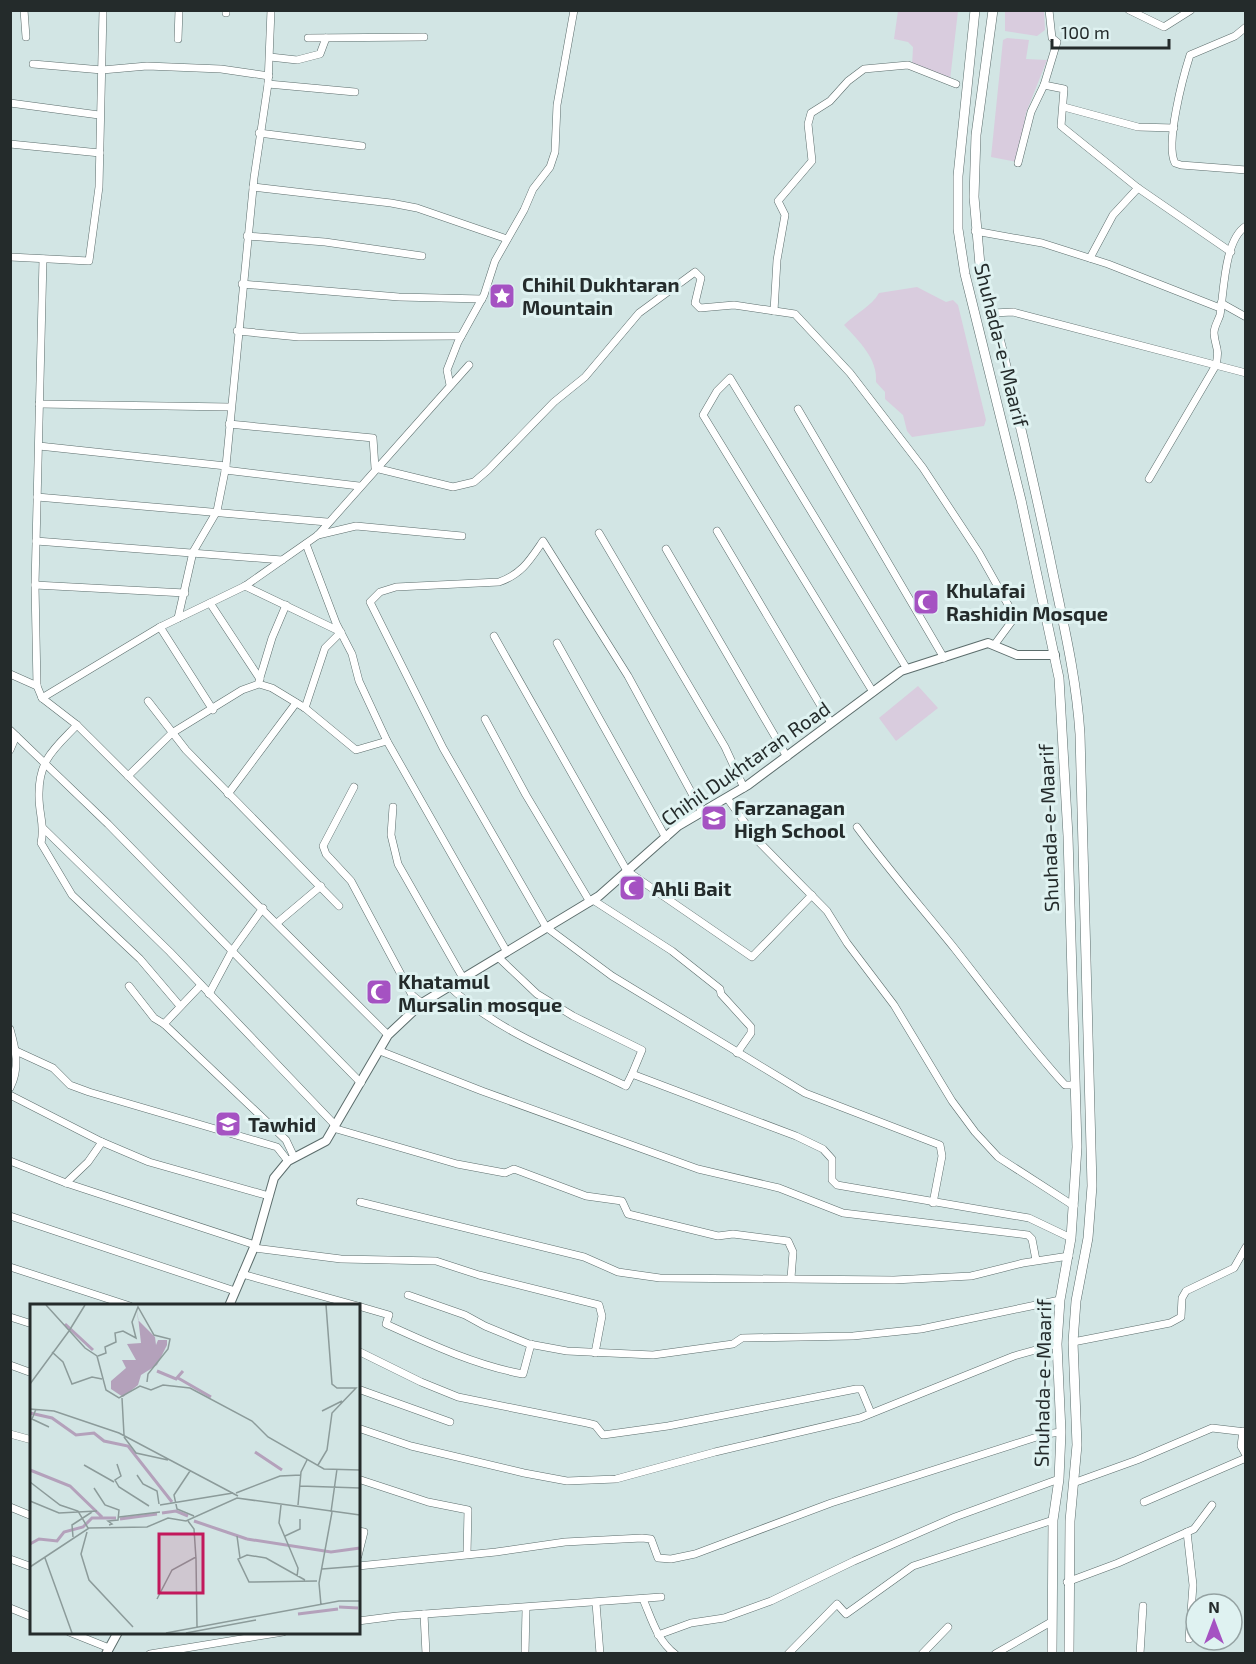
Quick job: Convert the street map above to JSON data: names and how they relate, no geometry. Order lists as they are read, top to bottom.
{
  "streets": {
    "main road": ["Shuhada-e-Maarif"],
    "street": ["Chihil Dukhtaran Road"]
  },
  "places": {
    "place": ["Chihil Dukhtaran Mountain"],
    "mosque": ["Khulafai Rashidin Mosque", "Ahli Bait", "Khatamul Mursalin mosque"],
    "school or university": ["Farzanagan High School", "Tawhid"]
  },
  "scale_bar": "100 m",
  "north": "top"
}
